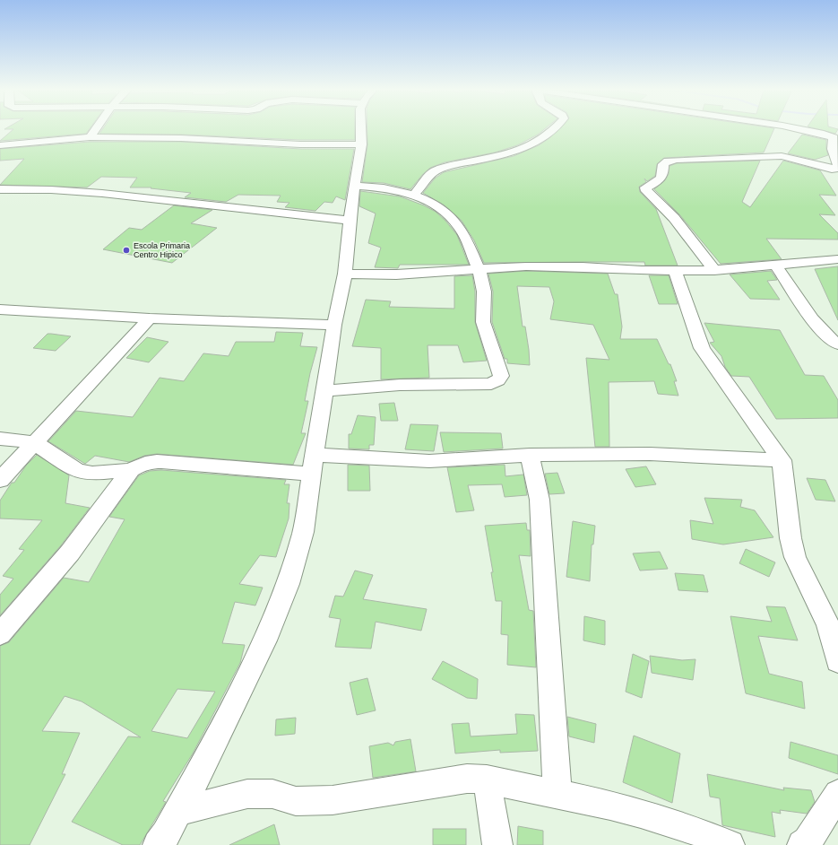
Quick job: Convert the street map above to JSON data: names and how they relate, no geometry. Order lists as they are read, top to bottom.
{
  "places": ["Escola Primaria Centro Hipico"]
}
